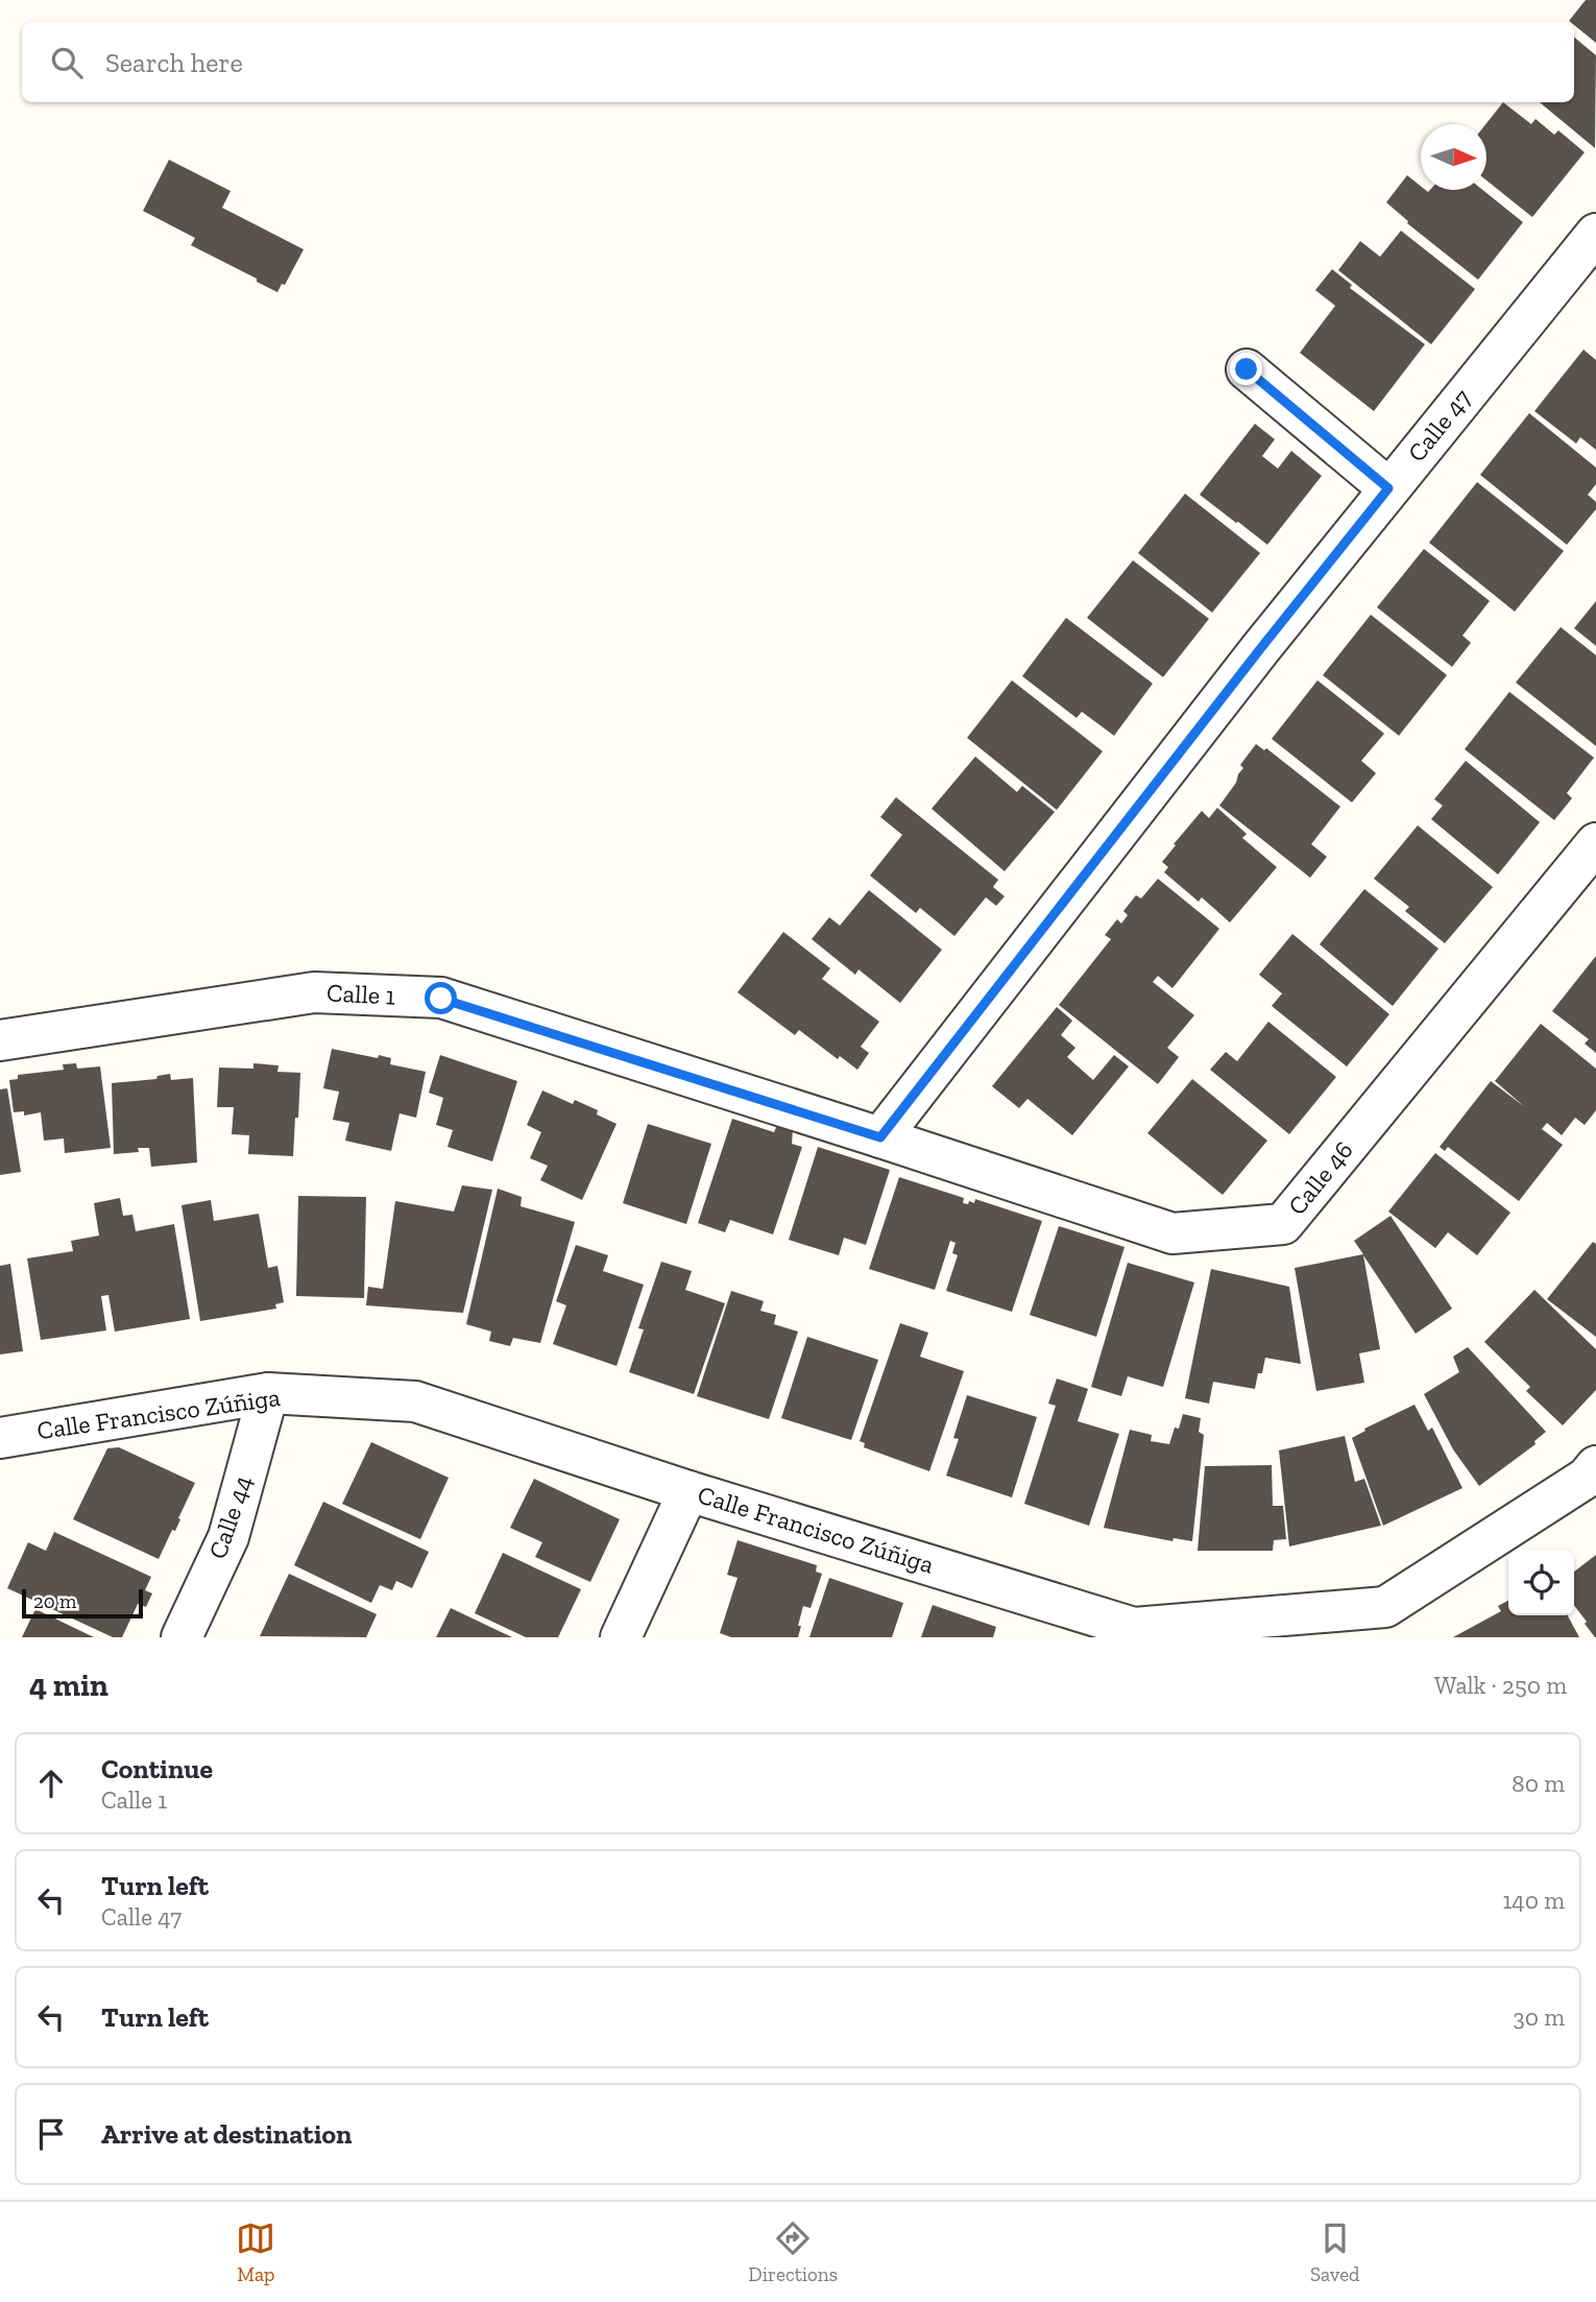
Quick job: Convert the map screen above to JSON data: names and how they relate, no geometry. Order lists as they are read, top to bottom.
{
  "streets": {
    "street": [
      "Calle 47",
      "Calle 1",
      "Calle 46",
      "Calle Francisco Zúñiga",
      "Calle 44"
    ]
  },
  "crossings": [
    ["Calle 47", "Calle 1"],
    ["Calle 47", "Calle 46"],
    ["Calle 1", "Calle 46"],
    ["Calle Francisco Zúñiga", "Calle 44"]
  ],
  "scale_bar": "20 m",
  "north": "right",
  "page": {
    "search": "Search here",
    "scale": "20 m",
    "heading": ["4 min", "Walk · 250 m"],
    "list": [
      ["Continue", "Calle 1", "80 m"],
      ["Turn left", "Calle 47", "140 m"],
      ["Turn left", "30 m"],
      "Arrive at destination"
    ],
    "nav": ["Map", "Directions", "Saved"]
  }
}
